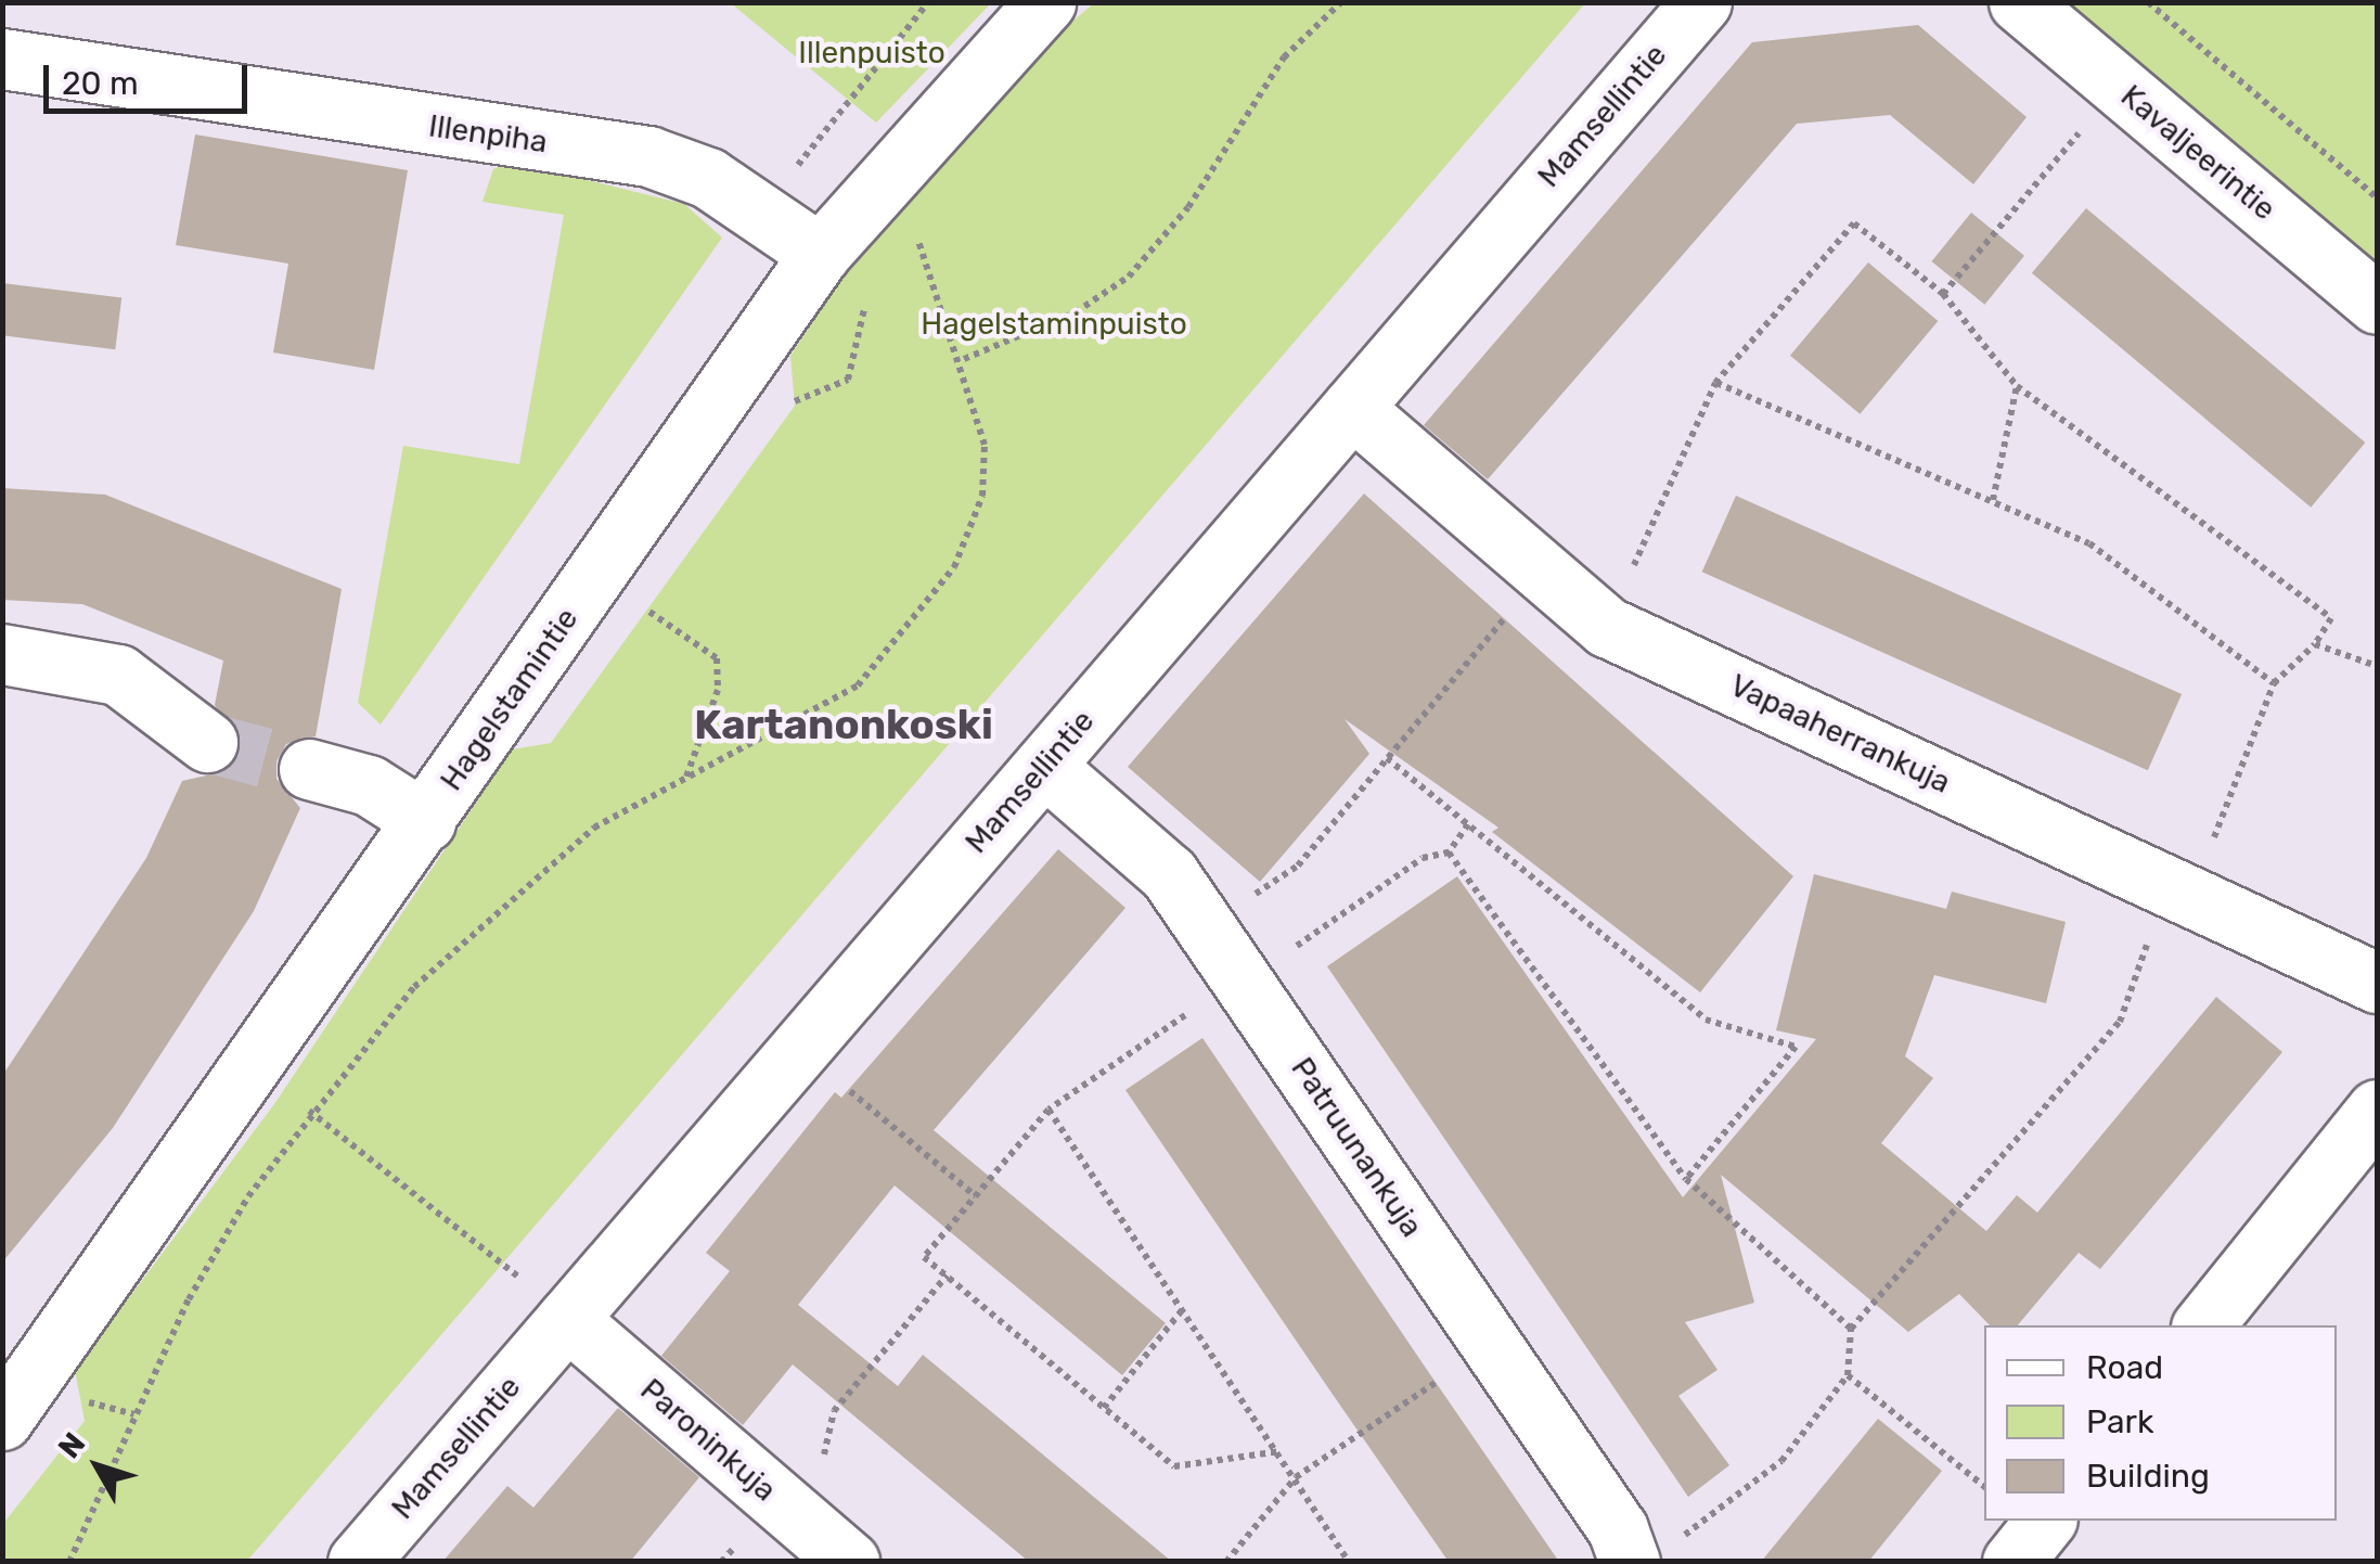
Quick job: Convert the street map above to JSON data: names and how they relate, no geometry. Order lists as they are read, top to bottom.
{
  "streets": {
    "street": [
      "Mamsellintie",
      "Illenpiha",
      "Kavaljeerintie",
      "Hagelstamintie",
      "Vapaaherrankuja",
      "Patruunankuja",
      "Paroninkuja"
    ]
  },
  "crossings": [
    ["Mamsellintie", "Vapaaherrankuja"],
    ["Mamsellintie", "Patruunankuja"],
    ["Mamsellintie", "Paroninkuja"],
    ["Illenpiha", "Hagelstamintie"]
  ],
  "districts": ["Kartanonkoski"],
  "parks": ["Illenpuisto", "Hagelstaminpuisto"],
  "legend": ["Road", "Park", "Building"],
  "scale_bar": "20 m",
  "north": "top left"
}
